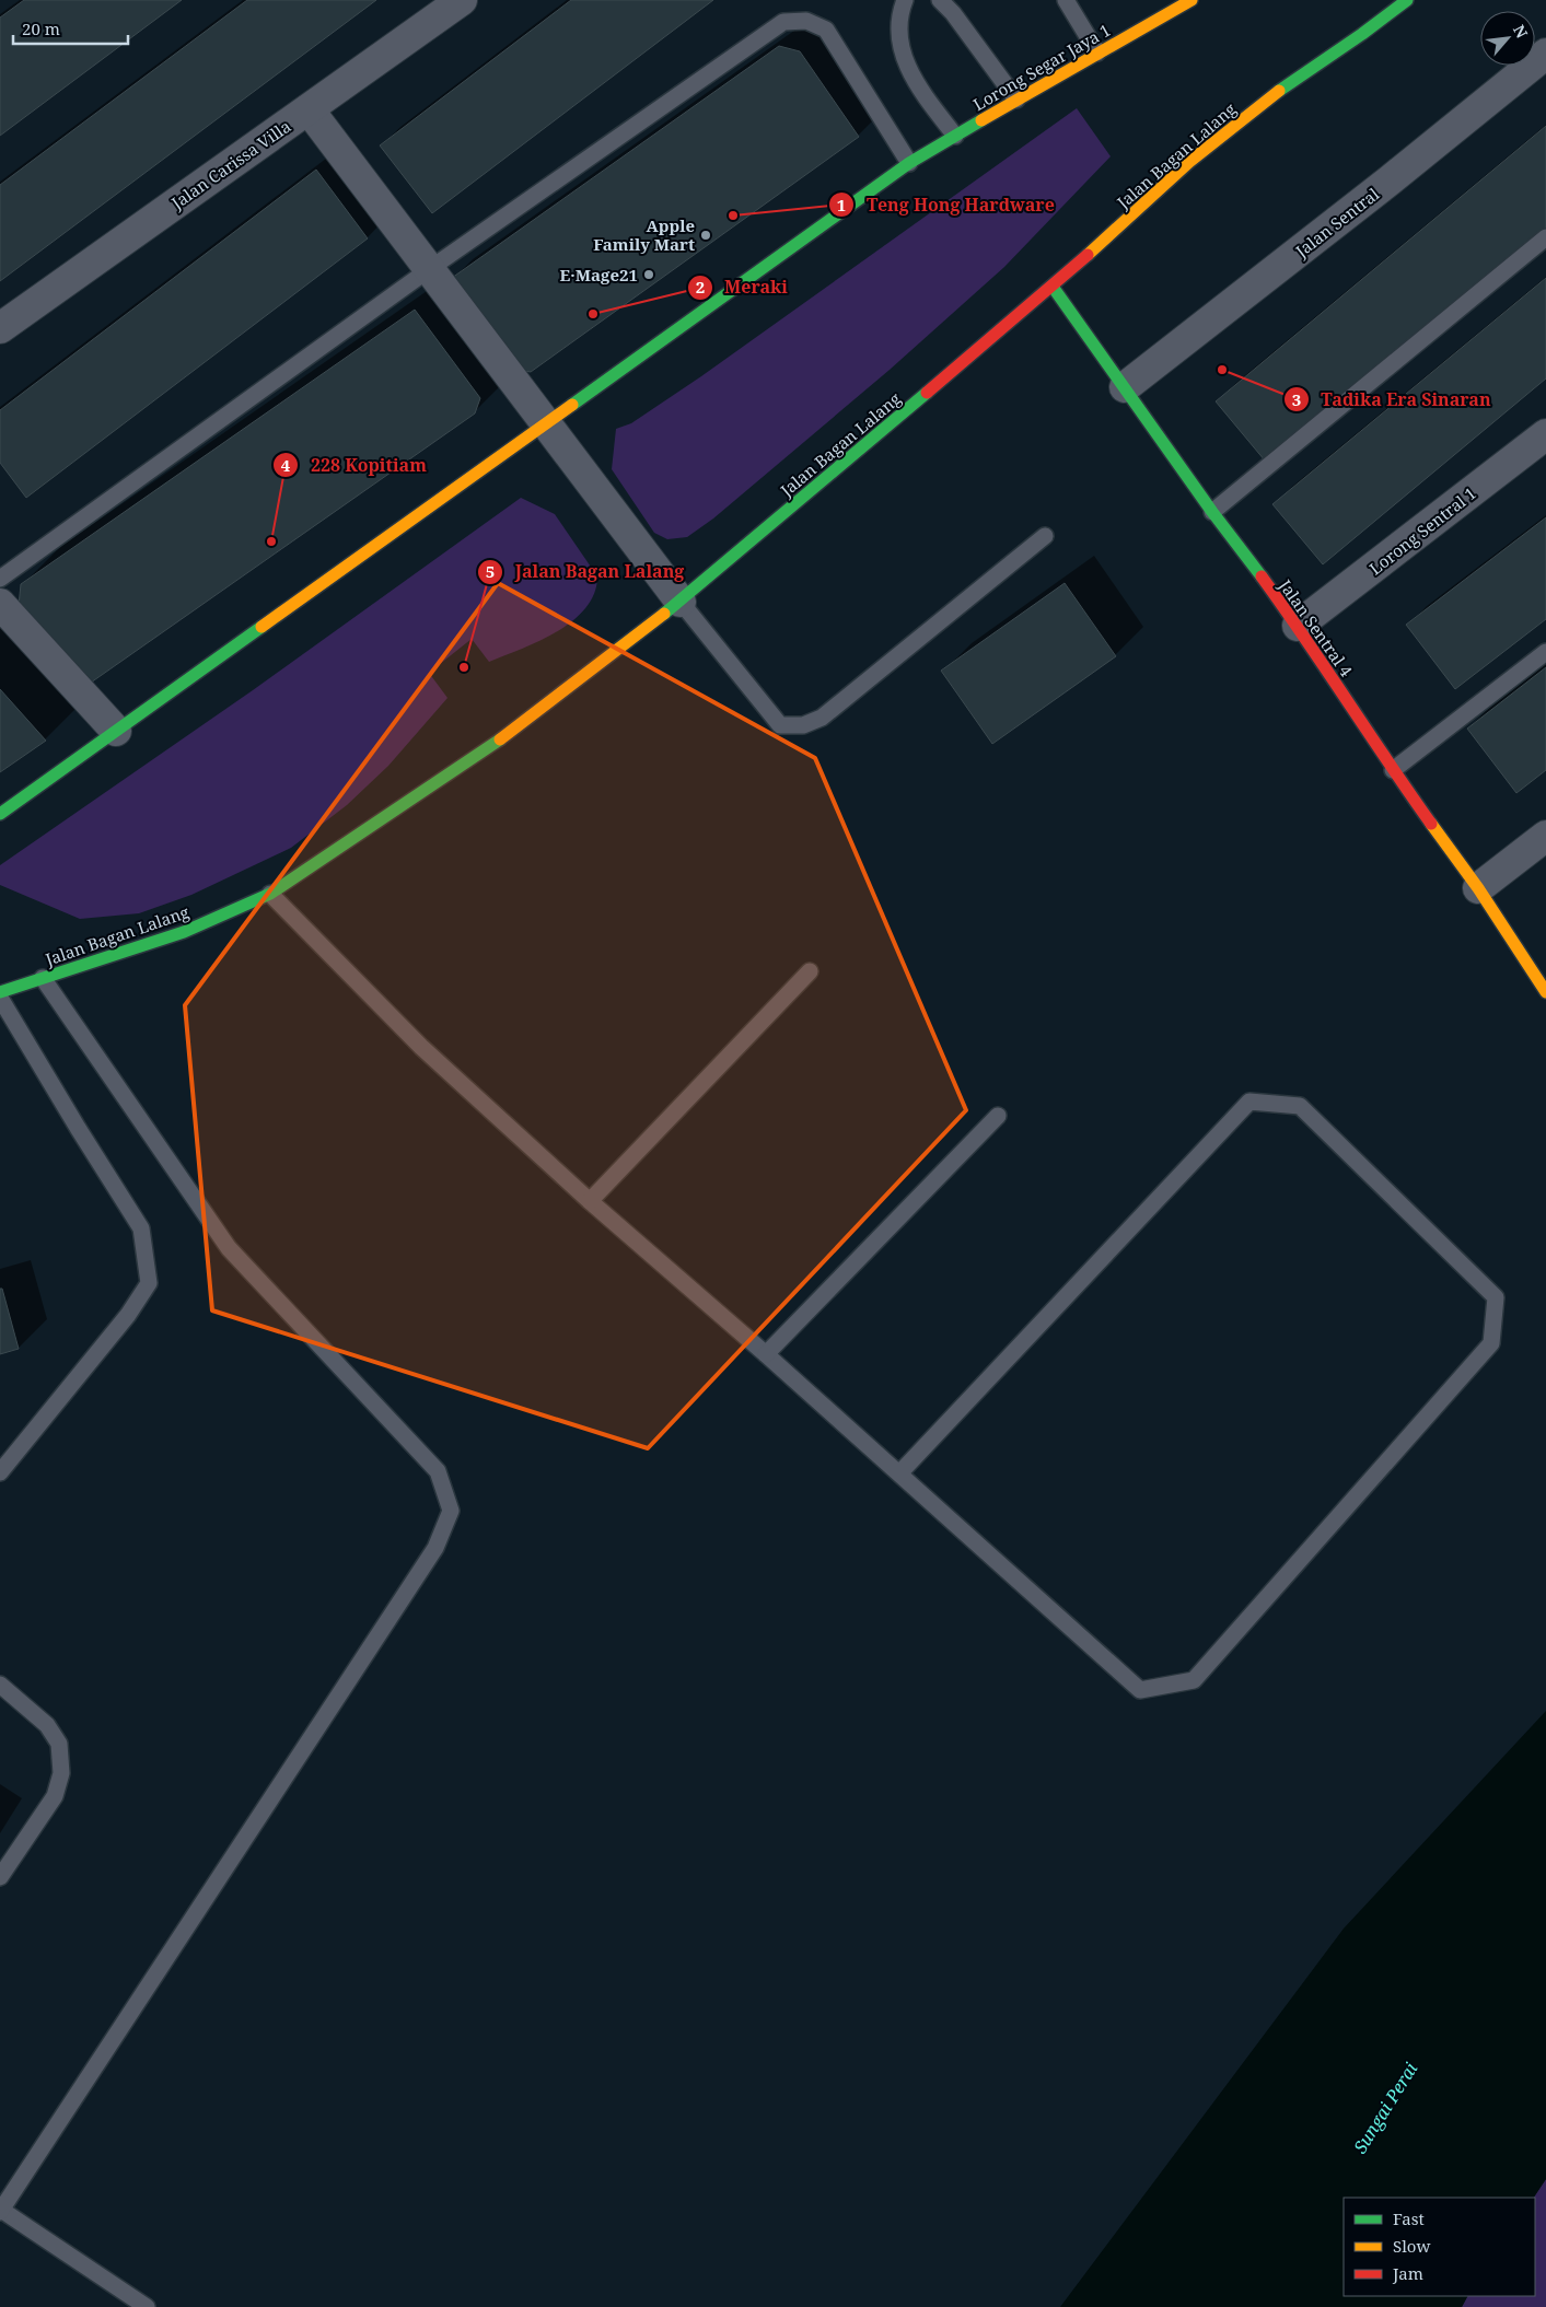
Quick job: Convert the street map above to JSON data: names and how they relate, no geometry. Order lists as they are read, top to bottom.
{
  "streets": {
    "street": [
      "Lorong Segar Jaya 1",
      "Jalan Bagan Lalang",
      "Jalan Carissa Villa",
      "Jalan Sentral",
      "Lorong Sentral 1",
      "Jalan Sentral 4"
    ]
  },
  "crossings": [
    ["Jalan Bagan Lalang", "Jalan Sentral 4"],
    ["Jalan Sentral", "Jalan Sentral 4"],
    ["Lorong Sentral 1", "Jalan Sentral 4"]
  ],
  "water": ["Sungai Perai"],
  "places": [
    "Teng Hong Hardware",
    "Apple Family Mart",
    "E·Mage21",
    "Meraki",
    "Tadika Era Sinaran",
    "228 Kopitiam",
    "Jalan Bagan Lalang"
  ],
  "legend": ["Fast", "Slow", "Jam"],
  "scale_bar": "20 m",
  "north": "top right"
}
